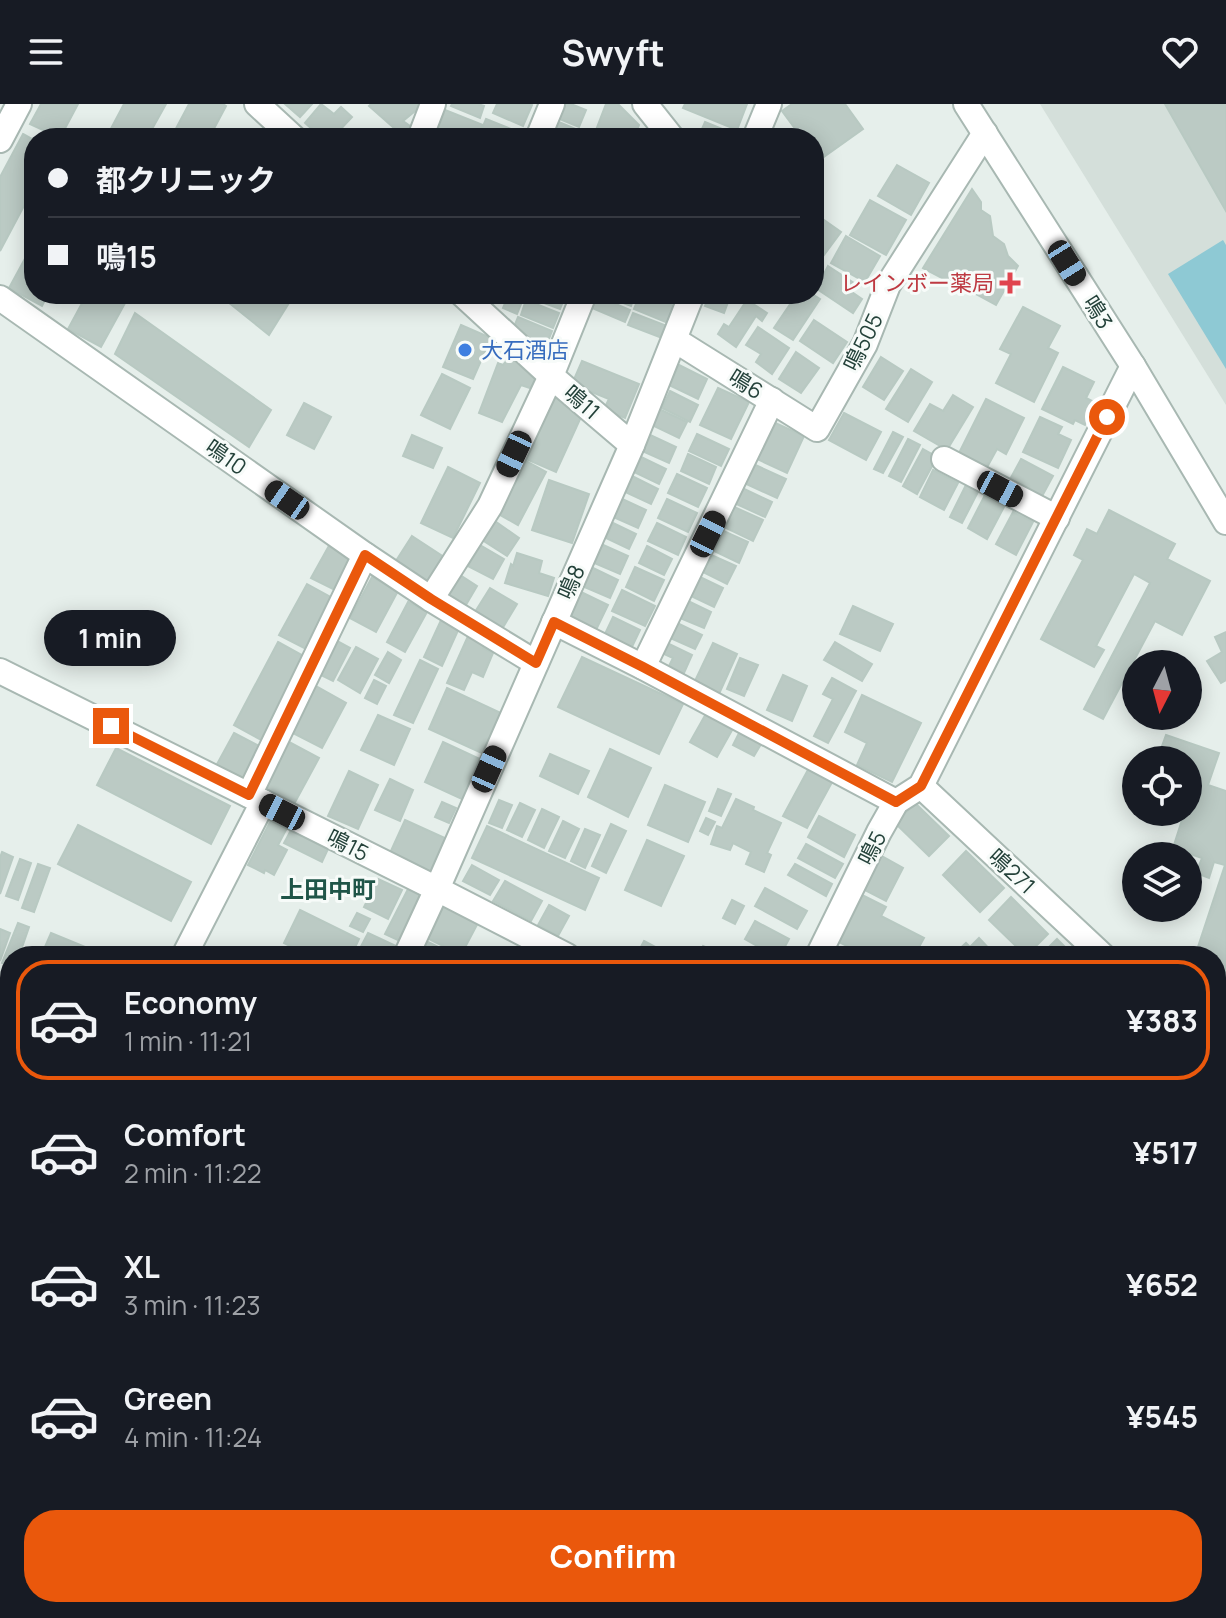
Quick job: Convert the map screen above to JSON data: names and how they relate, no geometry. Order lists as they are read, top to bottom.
{
  "streets": {
    "street": [
      "鳴3",
      "鳴505",
      "鳴6",
      "鳴11",
      "鳴10",
      "鳴8",
      "鳴15",
      "鳴5",
      "鳴271"
    ]
  },
  "crossings": [
    ["鳴3", "鳴505"],
    ["鳴505", "鳴6"],
    ["鳴6", "鳴8"],
    ["鳴11", "鳴8"],
    ["鳴10", "鳴8"],
    ["鳴8", "鳴15"],
    ["鳴5", "鳴271"]
  ],
  "districts": ["上田中町"],
  "places": {
    "health": ["レインボー薬局"],
    "other": ["大石酒店"]
  },
  "north": "bottom",
  "page": {
    "header": "Swyft",
    "banner": ["都クリニック", "鳴15"],
    "bubble": "1 min",
    "list": [
      {
        "name": "Economy",
        "note": "1 min · 11:21",
        "value": "¥383"
      },
      {
        "name": "Comfort",
        "note": "2 min · 11:22",
        "value": "¥517"
      },
      {
        "name": "XL",
        "note": "3 min · 11:23",
        "value": "¥652"
      },
      {
        "name": "Green",
        "note": "4 min · 11:24",
        "value": "¥545"
      }
    ],
    "buttons": "Confirm"
  }
}
